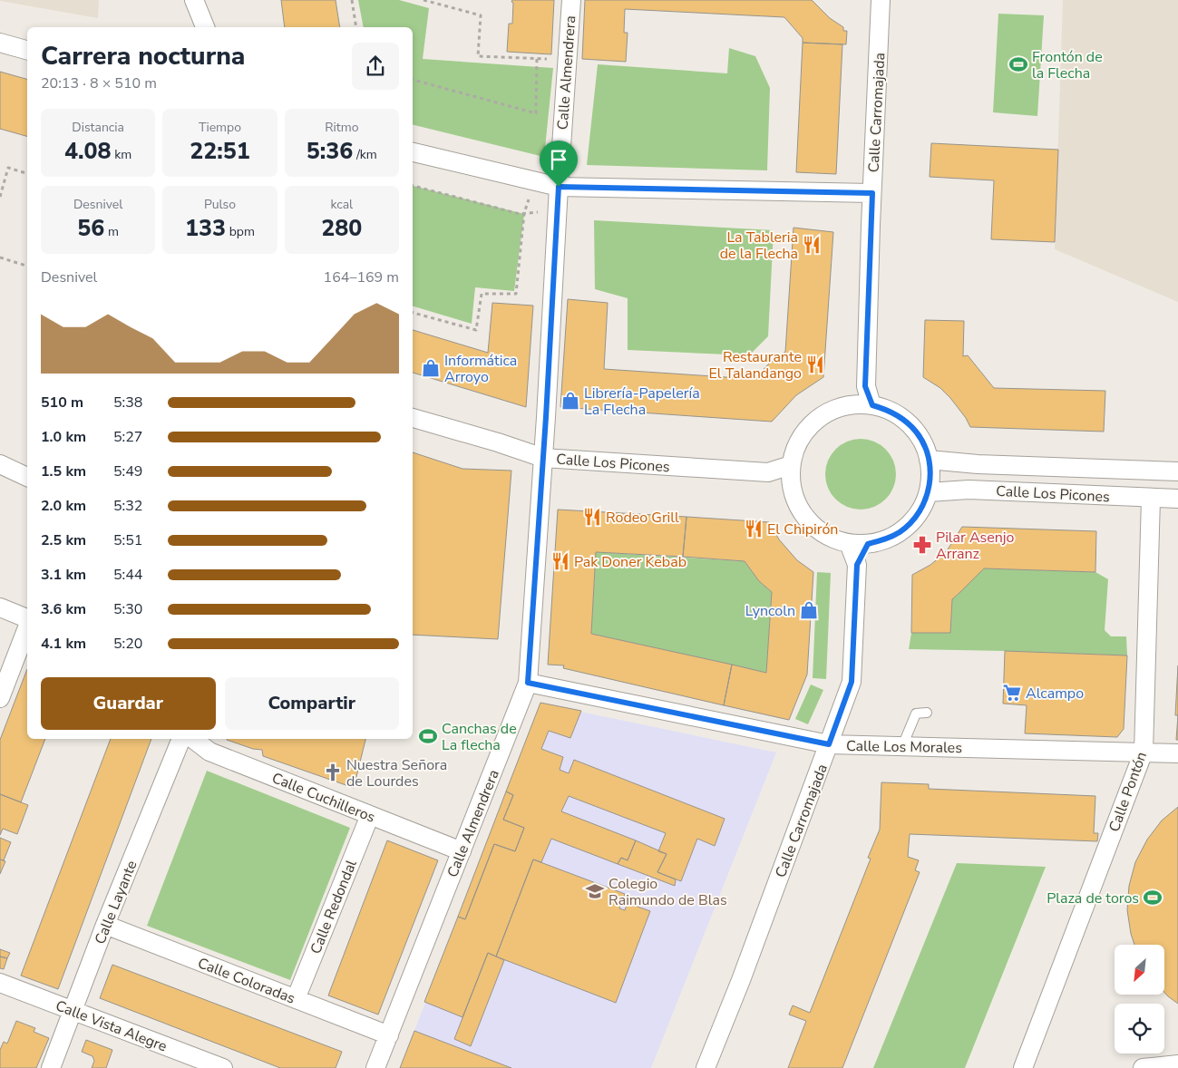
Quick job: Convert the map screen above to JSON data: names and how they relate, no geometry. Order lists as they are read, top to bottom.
{
  "streets": {
    "street": [
      "Calle Almendrera",
      "Calle Carromajada",
      "Calle Los Picones",
      "Calle Los Morales",
      "Calle Pontón",
      "Calle Cuchilleros",
      "Calle Layante",
      "Calle Redondal",
      "Calle Coloradas",
      "Calle Vista Alegre"
    ]
  },
  "crossings": [
    ["Calle Almendrera", "Calle Los Picones"],
    ["Calle Almendrera", "Calle Los Morales"],
    ["Calle Almendrera", "Calle Cuchilleros"],
    ["Calle Almendrera", "Calle Coloradas"],
    ["Calle Carromajada", "Calle Los Picones"],
    ["Calle Carromajada", "Calle Los Morales"],
    ["Calle Los Picones", "Calle Pontón"],
    ["Calle Los Morales", "Calle Pontón"],
    ["Calle Cuchilleros", "Calle Redondal"],
    ["Calle Layante", "Calle Coloradas"],
    ["Calle Layante", "Calle Vista Alegre"],
    ["Calle Redondal", "Calle Coloradas"]
  ],
  "places": {
    "sports": ["Frontón de la Flecha", "Canchas de La flecha", "Plaza de toros"],
    "restaurant": [
      "La Tableria de la Flecha",
      "Restaurante El Talandango",
      "Rodeo Grill",
      "El Chipirón",
      "Pak Doner Kebab"
    ],
    "shop": ["Informática Arroyo", "Librería-Papelería La Flecha", "Lyncoln"],
    "pharmacy": ["Pilar Asenjo Arranz"],
    "supermarket": ["Alcampo"],
    "church": ["Nuestra Señora de Lourdes"],
    "school or university": ["Colegio Raimundo de Blas"]
  },
  "north": "bottom left",
  "page": {
    "heading": ["Carrera nocturna", "20:13 · 8 × 510 m"],
    "stats": [
      ["Distancia", "4.08 km"],
      ["Tiempo", "22:51"],
      ["Ritmo", "5:36 /km"],
      ["Desnivel", "56 m"],
      ["Pulso", "133 bpm"],
      ["kcal", "280"]
    ],
    "chart": ["Desnivel", "164–169 m"],
    "list": [
      {
        "name": "510 m",
        "note": "5:38"
      },
      {
        "name": "1.0 km",
        "note": "5:27"
      },
      {
        "name": "1.5 km",
        "note": "5:49"
      },
      {
        "name": "2.0 km",
        "note": "5:32"
      },
      {
        "name": "2.5 km",
        "note": "5:51"
      },
      {
        "name": "3.1 km",
        "note": "5:44"
      },
      {
        "name": "3.6 km",
        "note": "5:30"
      },
      {
        "name": "4.1 km",
        "note": "5:20"
      }
    ],
    "buttons": ["Guardar", "Compartir"]
  }
}
